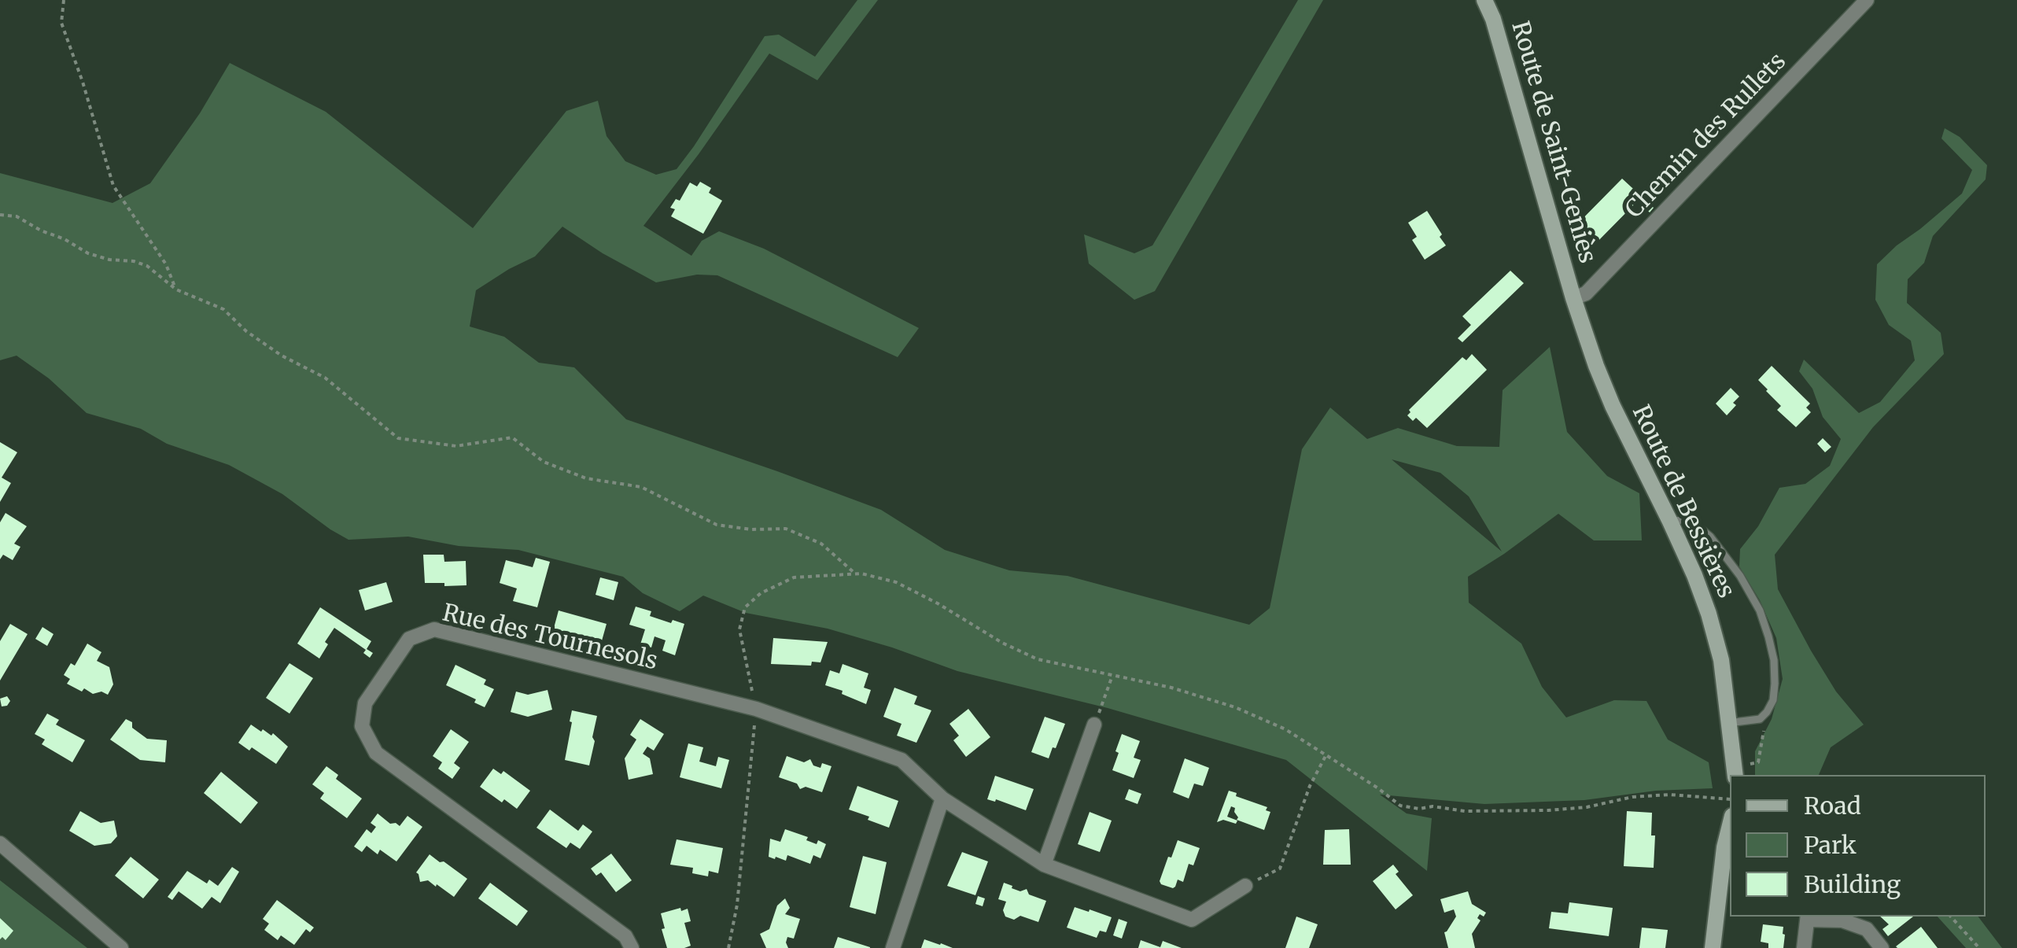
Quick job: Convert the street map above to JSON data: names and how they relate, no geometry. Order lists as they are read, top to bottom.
{
  "streets": {
    "main road": ["Route de Saint-Geniès", "Route de Bessières"],
    "street": ["Chemin des Rullets", "Rue des Tournesols"]
  },
  "crossings": [
    ["Chemin des Rullets", "Route de Saint-Geniès"],
    ["Chemin des Rullets", "Route de Bessières"],
    ["Route de Saint-Geniès", "Route de Bessières"]
  ],
  "legend": ["Road", "Park", "Building"]
}
